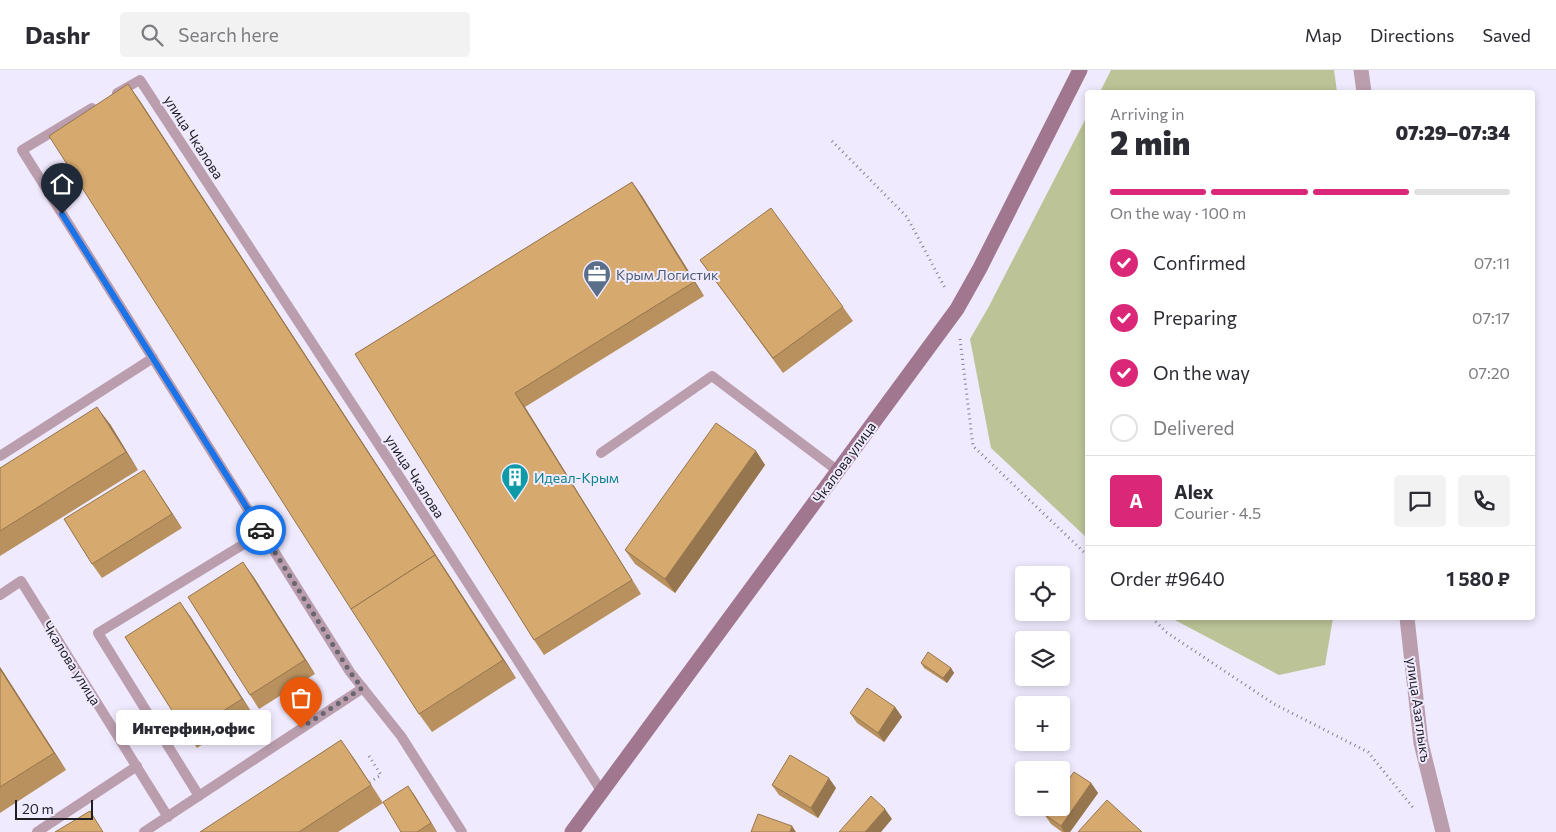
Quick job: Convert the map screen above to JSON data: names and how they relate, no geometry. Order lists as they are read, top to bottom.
{
  "streets": {
    "street": ["Чкалова улица", "улица Азатлыкъ"],
    "lane": ["улица Чкалова"]
  },
  "crossings": [
    ["улица Чкалова", "Чкалова улица"]
  ],
  "places": {
    "office": ["Крым Логистик"],
    "building": ["Идеал-Крым"],
    "other": ["Интерфин,офис"]
  },
  "scale_bar": "20 m",
  "page": {
    "header": "Dashr",
    "search": "Search here",
    "nav": ["Map", "Directions", "Saved"],
    "heading": ["2 min", "Arriving in", "07:29–07:34"],
    "panel": [
      "Alex",
      "Courier · 4.5",
      "Order #9640",
      "1 580 ₽"
    ],
    "bar": "On the way · 100 m",
    "list": [
      ["Confirmed", "07:11"],
      ["Preparing", "07:17"],
      ["On the way", "07:20"],
      "Delivered"
    ],
    "round": "A",
    "map_buttons": ["+", "−"],
    "bubble": "Интерфин,офис",
    "scale": "20 m"
  }
}
